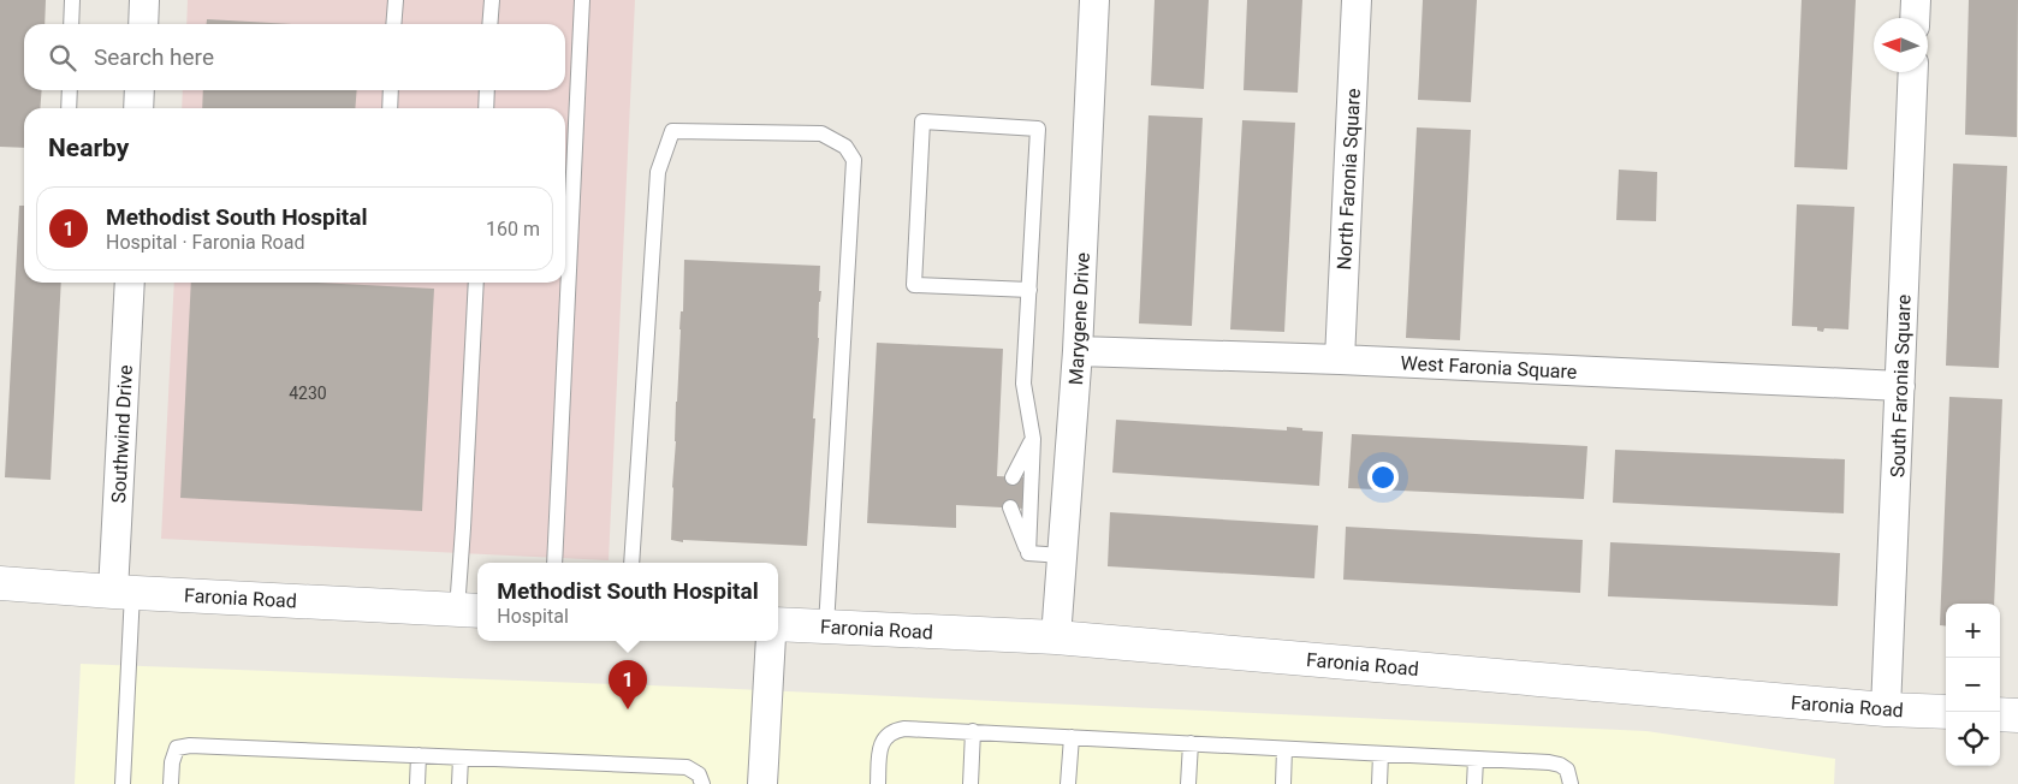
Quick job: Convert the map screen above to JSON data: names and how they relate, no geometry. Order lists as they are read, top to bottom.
{
  "streets": {
    "street": [
      "North Faronia Square",
      "Marygene Drive",
      "West Faronia Square",
      "South Faronia Square",
      "Southwind Drive",
      "Faronia Road"
    ]
  },
  "crossings": [
    ["North Faronia Square", "West Faronia Square"],
    ["Marygene Drive", "West Faronia Square"],
    ["Marygene Drive", "Faronia Road"],
    ["West Faronia Square", "South Faronia Square"],
    ["South Faronia Square", "Faronia Road"],
    ["Southwind Drive", "Faronia Road"]
  ],
  "house_numbers": ["4230"],
  "north": "left",
  "page": {
    "search": "Search here",
    "heading": "Nearby",
    "list": [
      {
        "mark": "1",
        "name": "Methodist South Hospital",
        "note": "Hospital · Faronia Road",
        "value": "160 m"
      }
    ],
    "popup": ["Methodist South Hospital", "Hospital"],
    "map_buttons": ["+", "−"],
    "pins": "1"
  }
}
